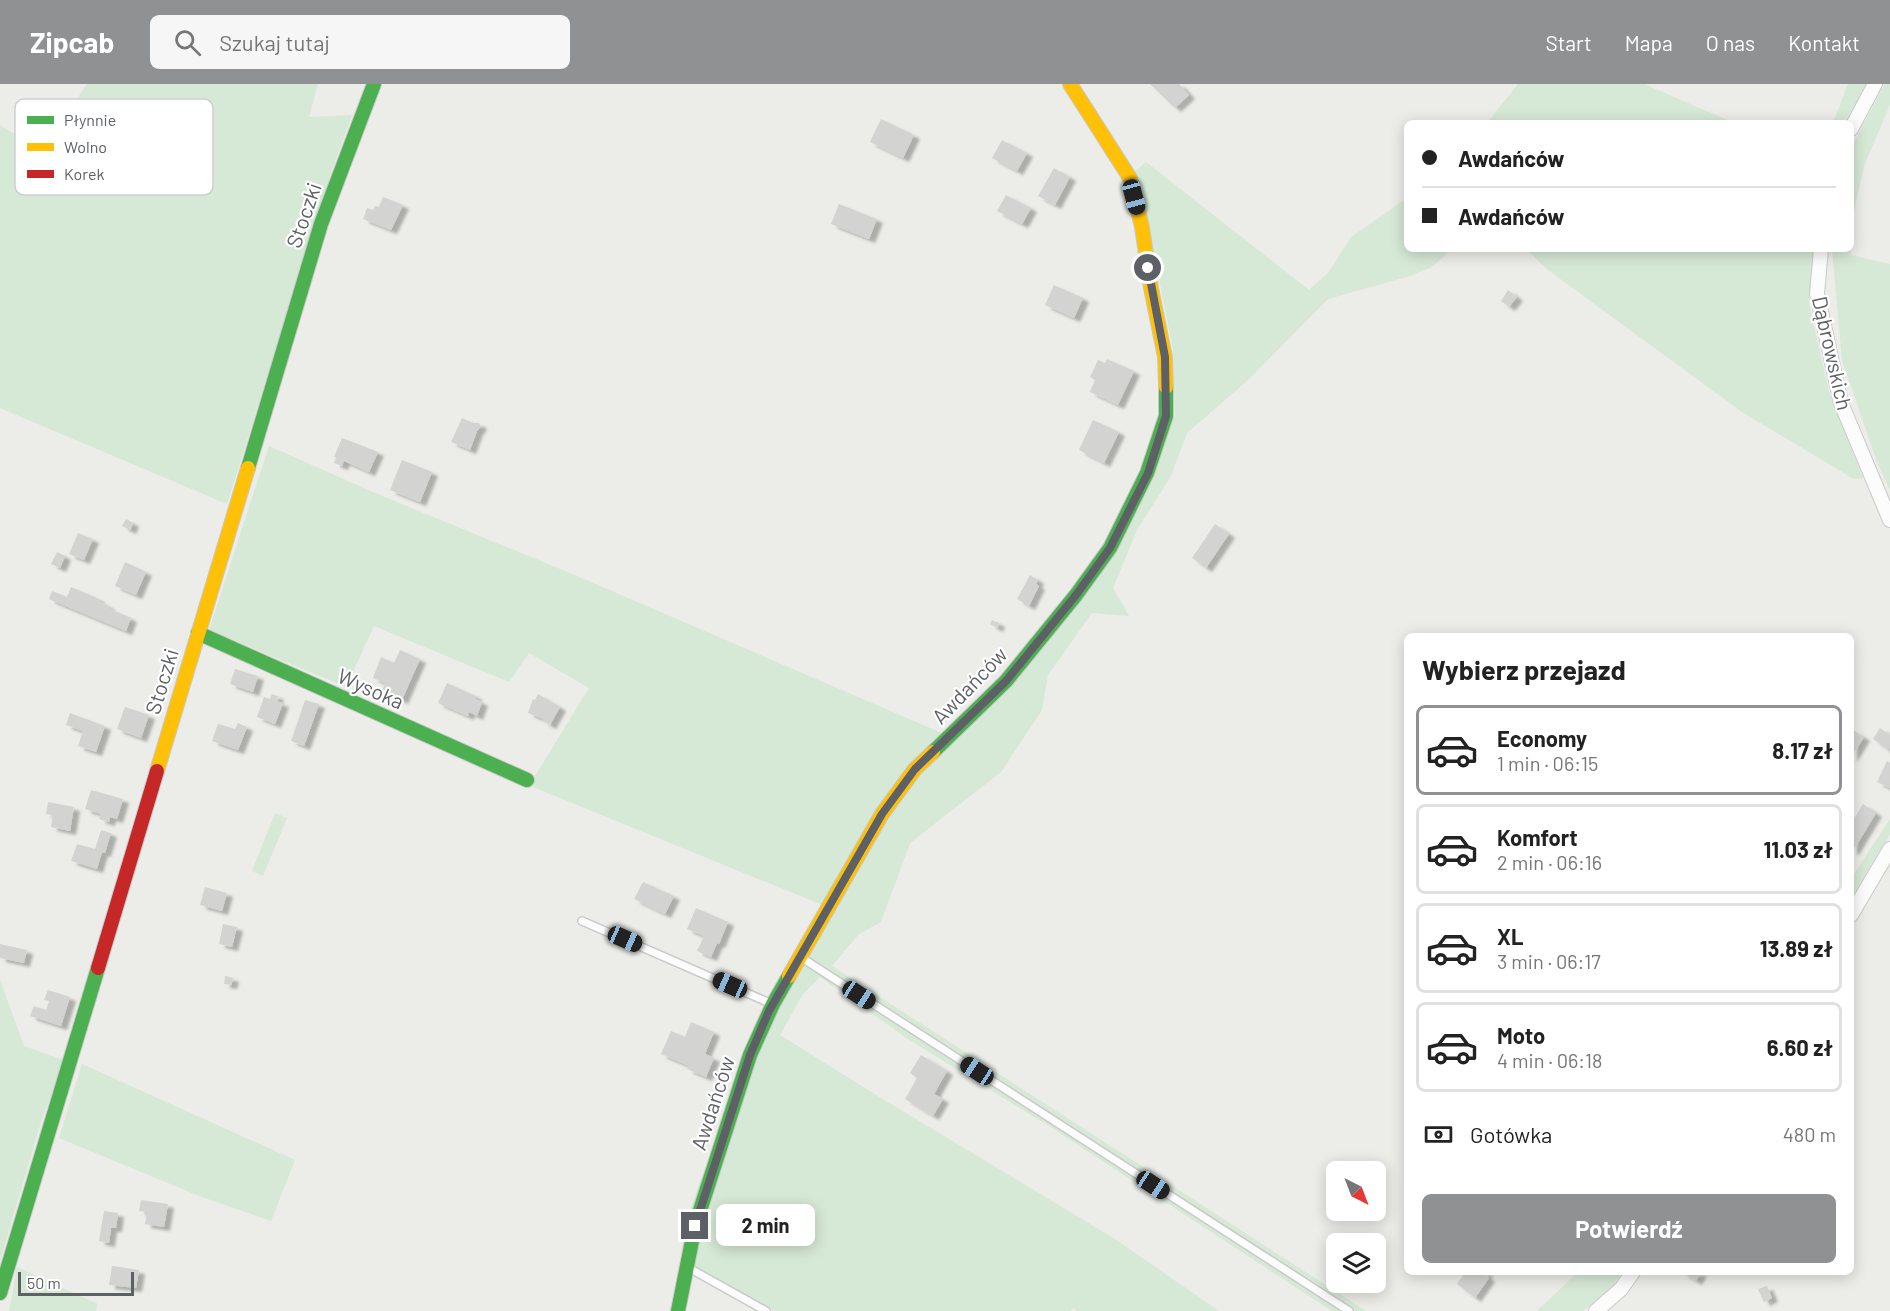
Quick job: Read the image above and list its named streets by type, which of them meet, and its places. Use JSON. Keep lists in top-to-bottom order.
{
  "streets": {
    "street": [
      "Stoczki",
      "Dąbrowskich",
      "Awdańców",
      "Wysoka"
    ]
  },
  "crossings": [
    ["Stoczki", "Wysoka"]
  ],
  "legend": ["Płynnie", "Wolno", "Korek"],
  "scale_bar": "50 m",
  "north": "bottom right",
  "page": {
    "header": "Zipcab",
    "search": "Szukaj tutaj",
    "nav": [
      "Start",
      "Mapa",
      "O nas",
      "Kontakt"
    ],
    "banner": ["Awdańców", "Awdańców"],
    "heading": "Wybierz przejazd",
    "list": [
      {
        "name": "Economy",
        "note": "1 min · 06:15",
        "value": "8.17 zł"
      },
      {
        "name": "Komfort",
        "note": "2 min · 06:16",
        "value": "11.03 zł"
      },
      {
        "name": "XL",
        "note": "3 min · 06:17",
        "value": "13.89 zł"
      },
      {
        "name": "Moto",
        "note": "4 min · 06:18",
        "value": "6.60 zł"
      }
    ],
    "pay": ["Gotówka", "480 m"],
    "buttons": "Potwierdź",
    "bubble": "2 min",
    "scale": "50 m"
  }
}
